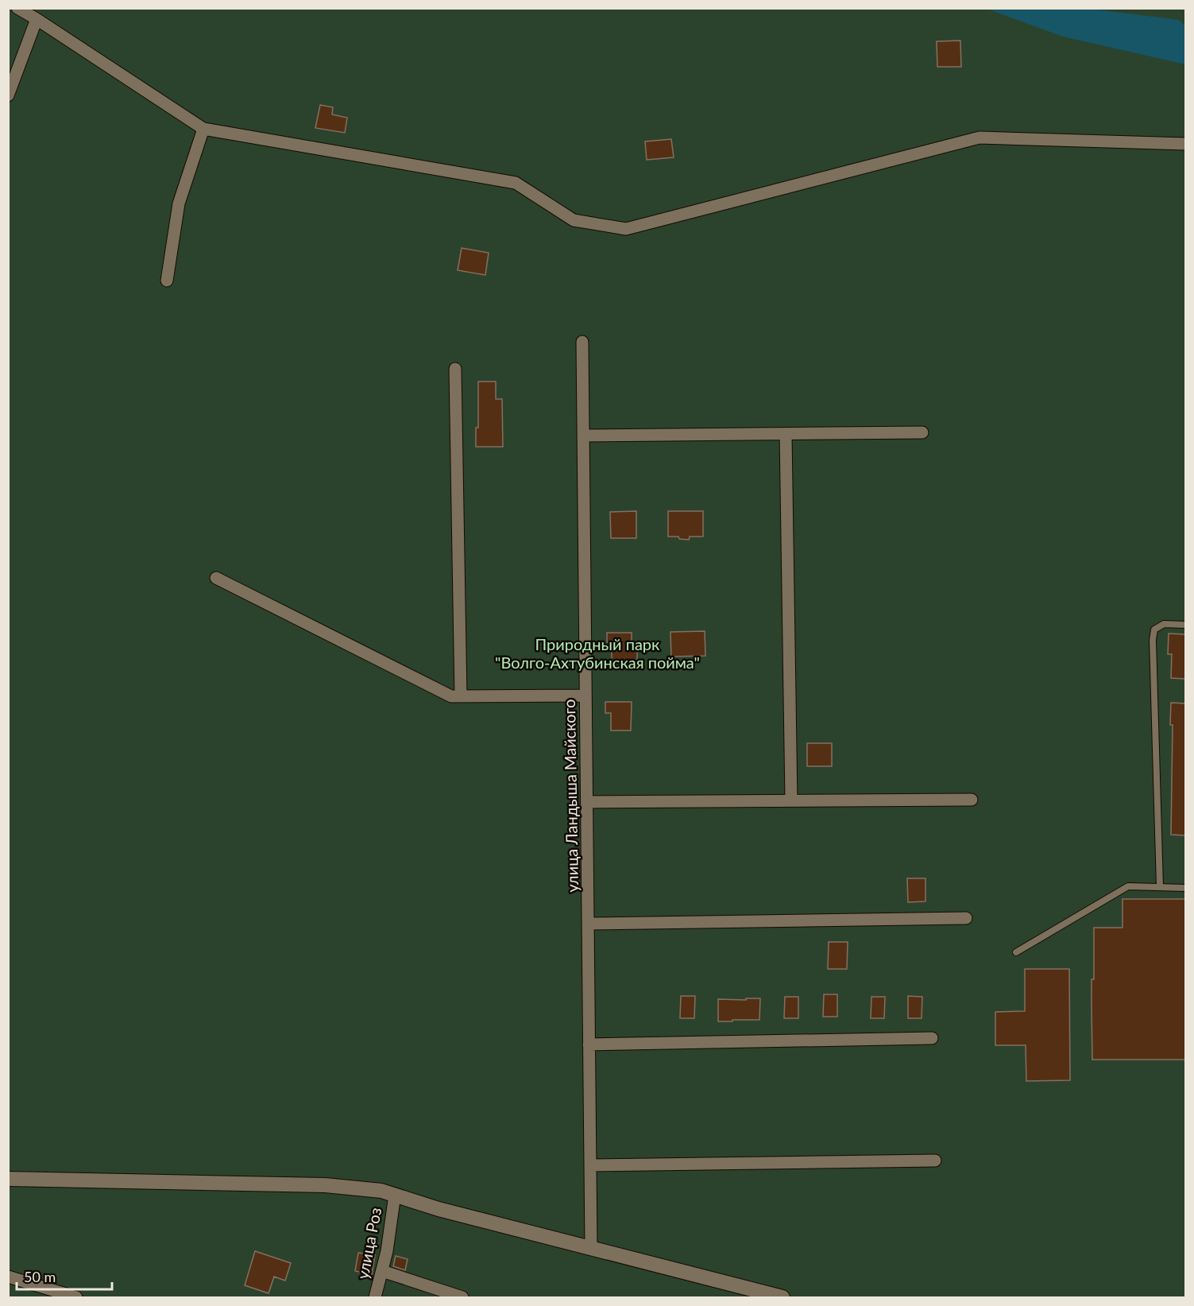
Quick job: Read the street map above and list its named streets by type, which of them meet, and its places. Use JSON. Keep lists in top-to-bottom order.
{
  "streets": {
    "street": ["улица Ландыша Майского", "улица Роз"]
  },
  "parks": ["Природный парк \"Волго-Ахтубинская пойма\""],
  "scale_bar": "50 m"
}
